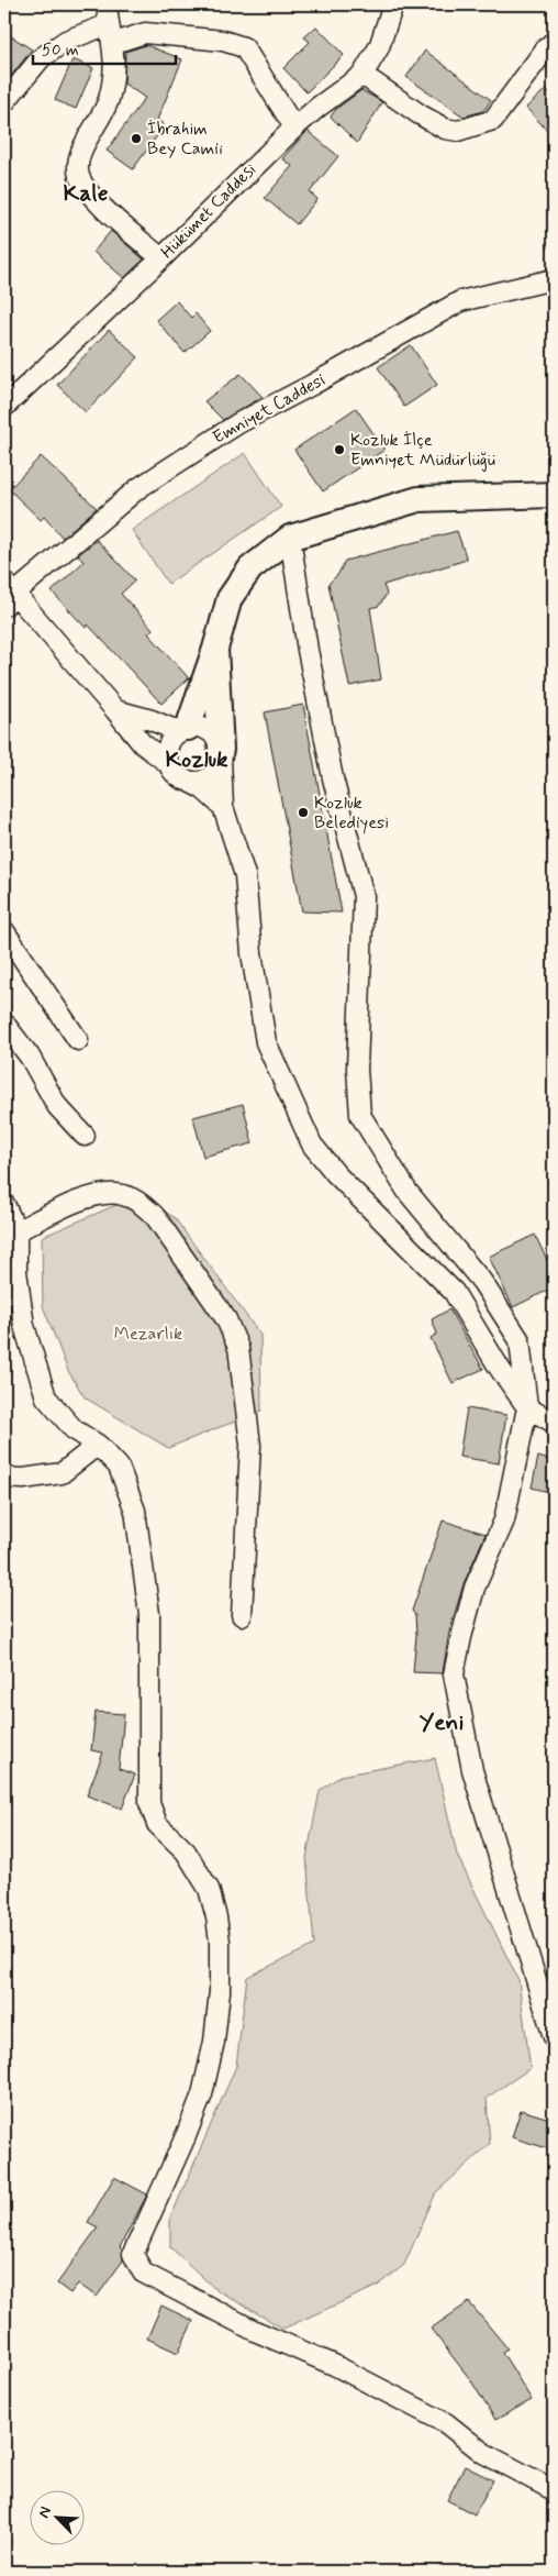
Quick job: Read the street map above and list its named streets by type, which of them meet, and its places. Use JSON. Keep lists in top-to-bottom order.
{
  "streets": {
    "street": ["Hükümet Caddesi", "Emniyet Caddesi"]
  },
  "districts": ["Kale", "Kozluk", "Yeni"],
  "parks": ["Mezarlık"],
  "places": ["İbrahim Bey Camii", "Kozluk İlçe Emniyet Müdürlüğü", "Kozluk Belediyesi"],
  "scale_bar": "50 m",
  "north": "top left"
}
